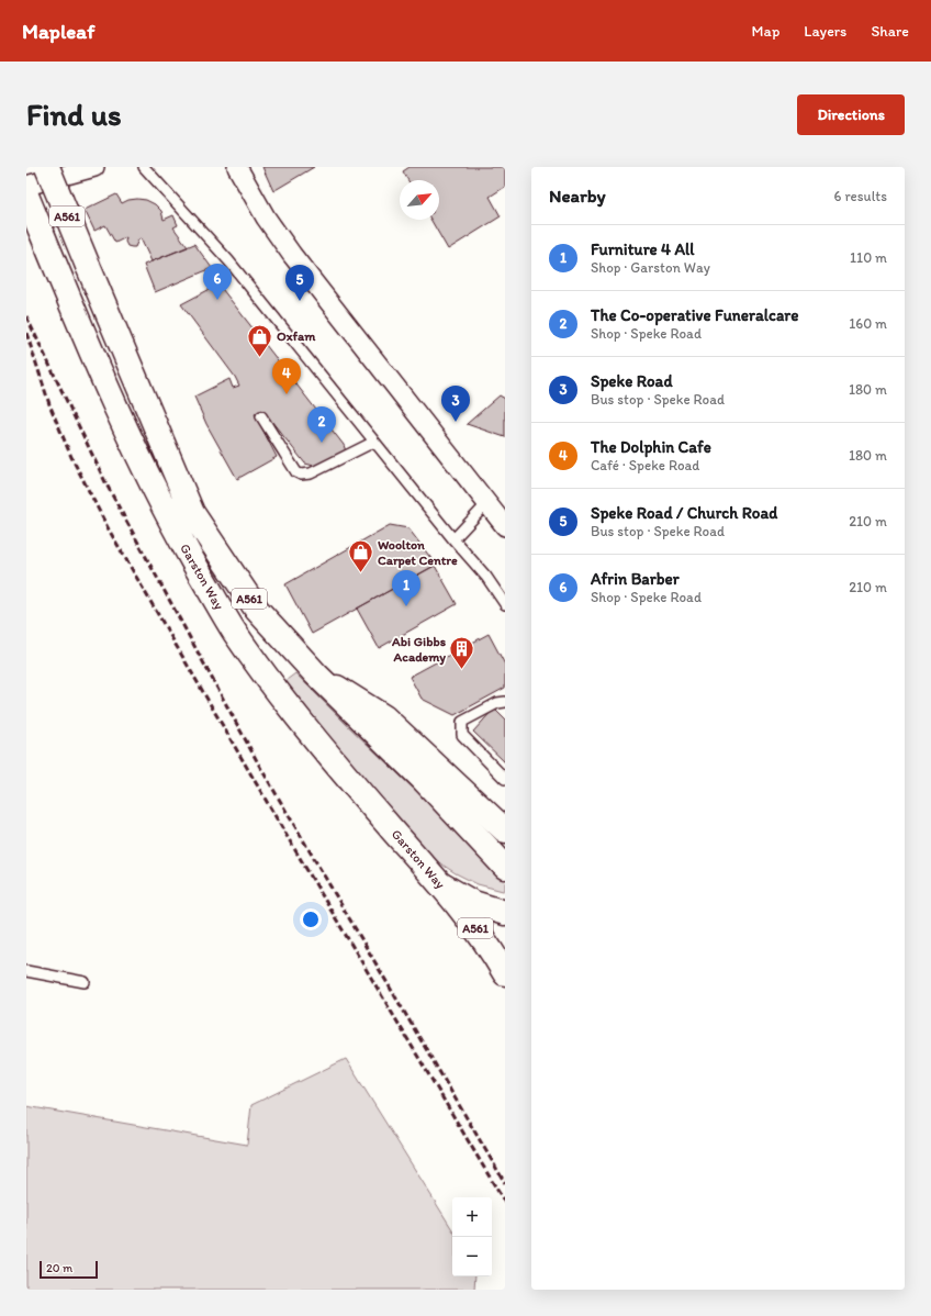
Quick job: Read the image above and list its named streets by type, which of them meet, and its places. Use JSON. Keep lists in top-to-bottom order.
{
  "streets": {
    "main road": ["A561", "Garston Way"]
  },
  "crossings": [
    ["A561", "Garston Way"]
  ],
  "places": {
    "shop": ["Oxfam", "Woolton Carpet Centre"],
    "building": ["Abi Gibbs Academy"]
  },
  "scale_bar": "20 m",
  "north": "top right",
  "page": {
    "header": "Mapleaf",
    "nav": ["Map", "Layers", "Share"],
    "buttons": "Directions",
    "title": "Find us",
    "heading": ["Nearby", "6 results"],
    "list": [
      {
        "mark": "1",
        "name": "Furniture 4 All",
        "note": "Shop · Garston Way",
        "value": "110 m"
      },
      {
        "mark": "2",
        "name": "The Co-operative Funeralcare",
        "note": "Shop · Speke Road",
        "value": "160 m"
      },
      {
        "mark": "3",
        "name": "Speke Road",
        "note": "Bus stop · Speke Road",
        "value": "180 m"
      },
      {
        "mark": "4",
        "name": "The Dolphin Cafe",
        "note": "Café · Speke Road",
        "value": "180 m"
      },
      {
        "mark": "5",
        "name": "Speke Road / Church Road",
        "note": "Bus stop · Speke Road",
        "value": "210 m"
      },
      {
        "mark": "6",
        "name": "Afrin Barber",
        "note": "Shop · Speke Road",
        "value": "210 m"
      }
    ],
    "pins": [
      "6",
      "5",
      "4",
      "3",
      "2",
      "1"
    ],
    "map_buttons": ["+", "−"],
    "scale": "20 m"
  }
}
